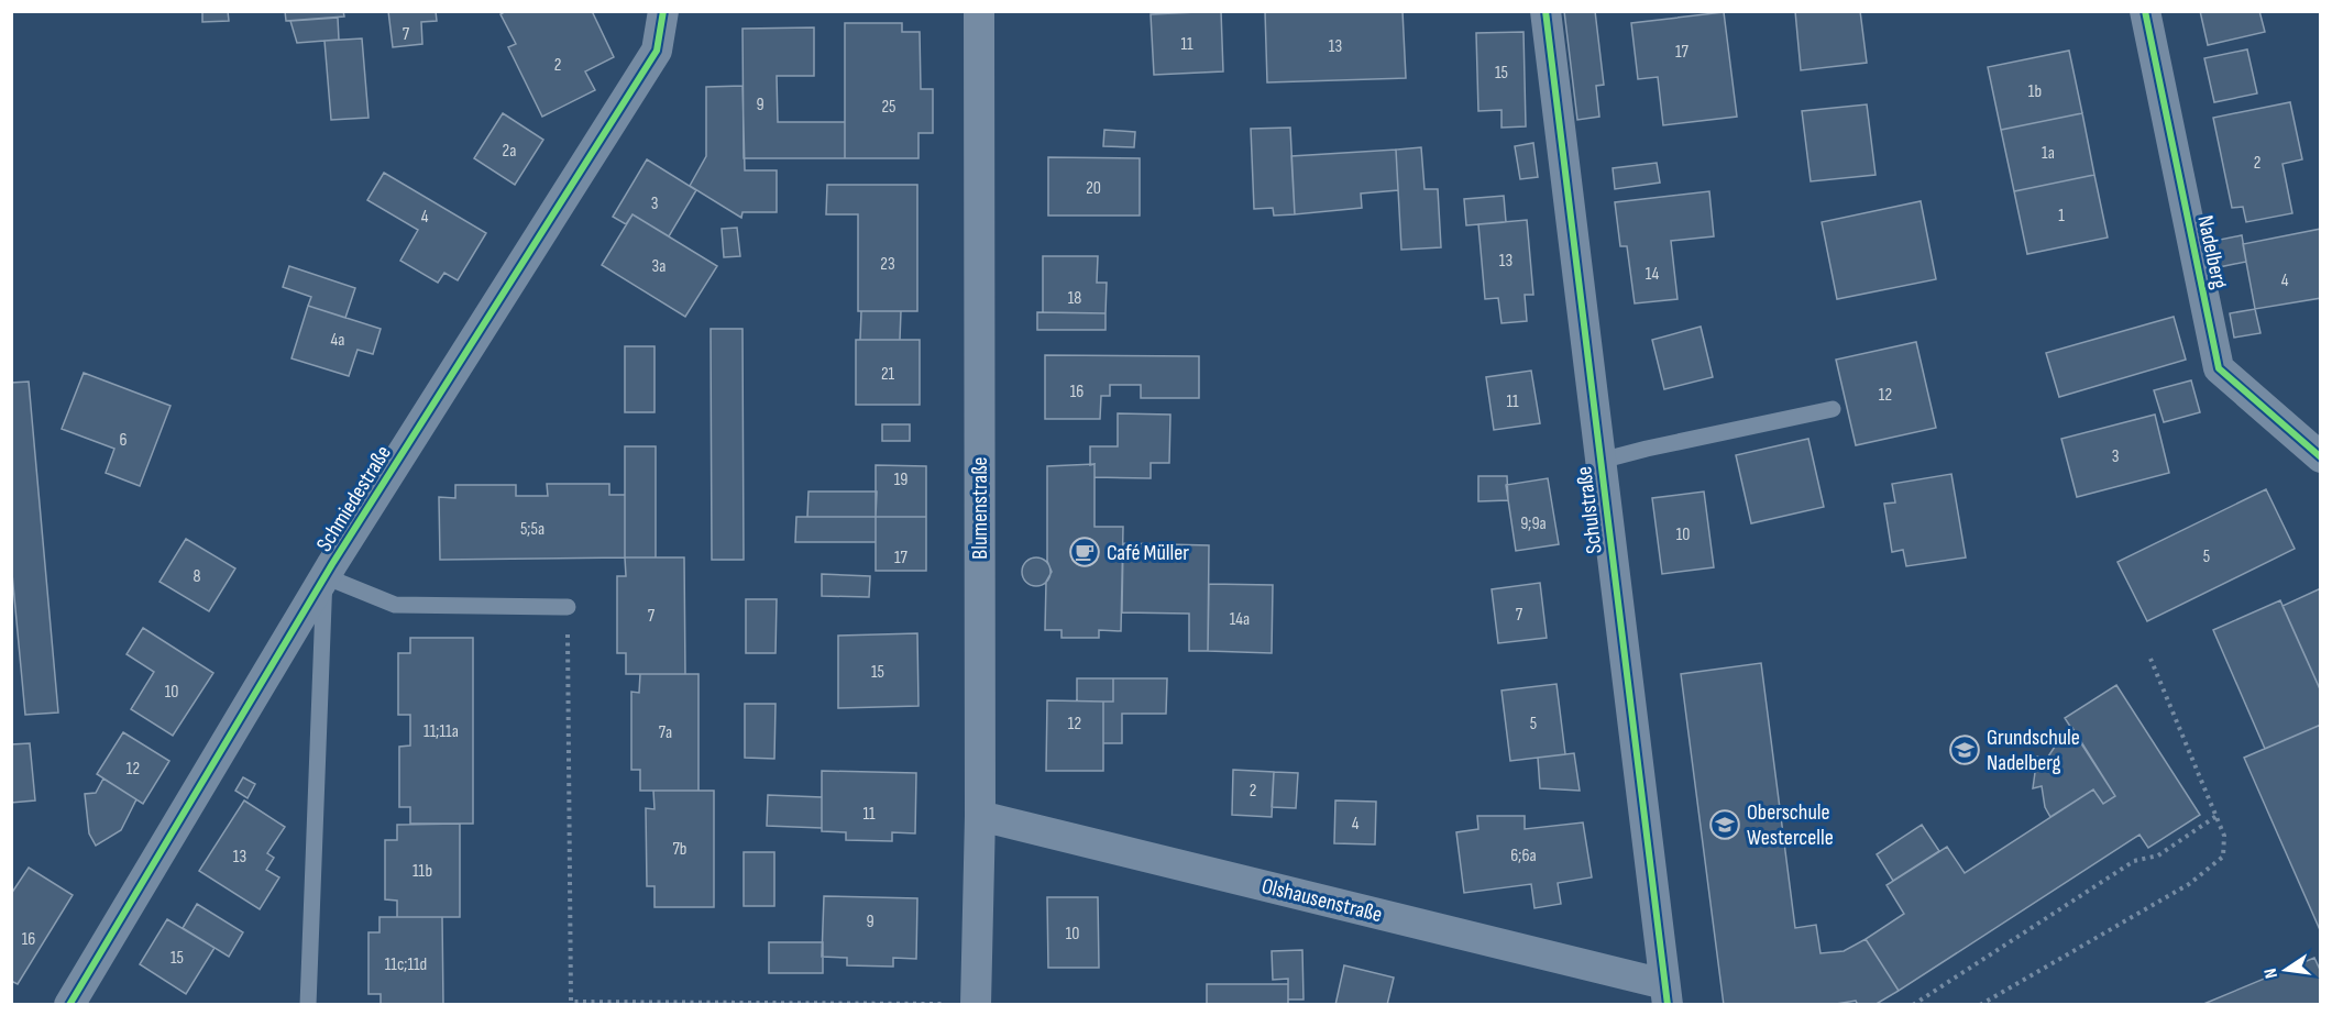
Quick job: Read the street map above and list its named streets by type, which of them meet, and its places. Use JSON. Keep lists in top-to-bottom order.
{
  "streets": {
    "street": [
      "Nadelberg",
      "Schmiedestraße",
      "Blumenstraße",
      "Schulstraße",
      "Olshausenstraße"
    ]
  },
  "crossings": [
    ["Blumenstraße", "Olshausenstraße"],
    ["Schulstraße", "Olshausenstraße"]
  ],
  "places": {
    "cafe": ["Café Müller"],
    "school or university": ["Grundschule Nadelberg", "Oberschule Westercelle"]
  },
  "house_numbers": [
    "7",
    "11",
    "13",
    "17",
    "2",
    "15",
    "1b",
    "9",
    "25",
    "2a",
    "1a",
    "2",
    "20",
    "3",
    "1",
    "4",
    "13",
    "23",
    "3a",
    "14",
    "4",
    "18",
    "4a",
    "21",
    "16",
    "12",
    "11",
    "6",
    "3",
    "19",
    "9;9a",
    "5;5a",
    "10",
    "5",
    "17",
    "8",
    "7",
    "7",
    "14a",
    "15",
    "10",
    "12",
    "5",
    "11;11a",
    "7a",
    "12",
    "2",
    "11",
    "4",
    "7b",
    "6;6a",
    "13",
    "11b",
    "9",
    "10",
    "16",
    "15",
    "11c;11d"
  ],
  "north": "left"
}
